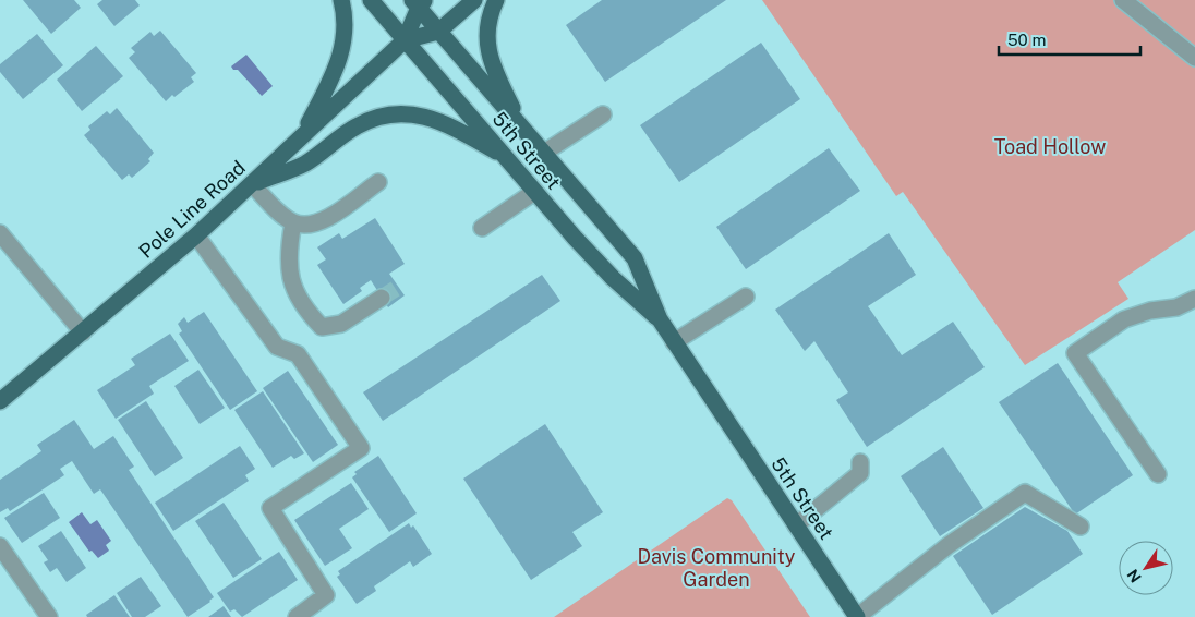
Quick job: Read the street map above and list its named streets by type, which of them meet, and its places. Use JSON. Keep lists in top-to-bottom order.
{
  "streets": {
    "main road": ["5th Street", "Pole Line Road"]
  },
  "crossings": [
    ["5th Street", "Pole Line Road"]
  ],
  "parks": ["Toad Hollow", "Davis Community Garden"],
  "scale_bar": "50 m",
  "north": "bottom left"
}
